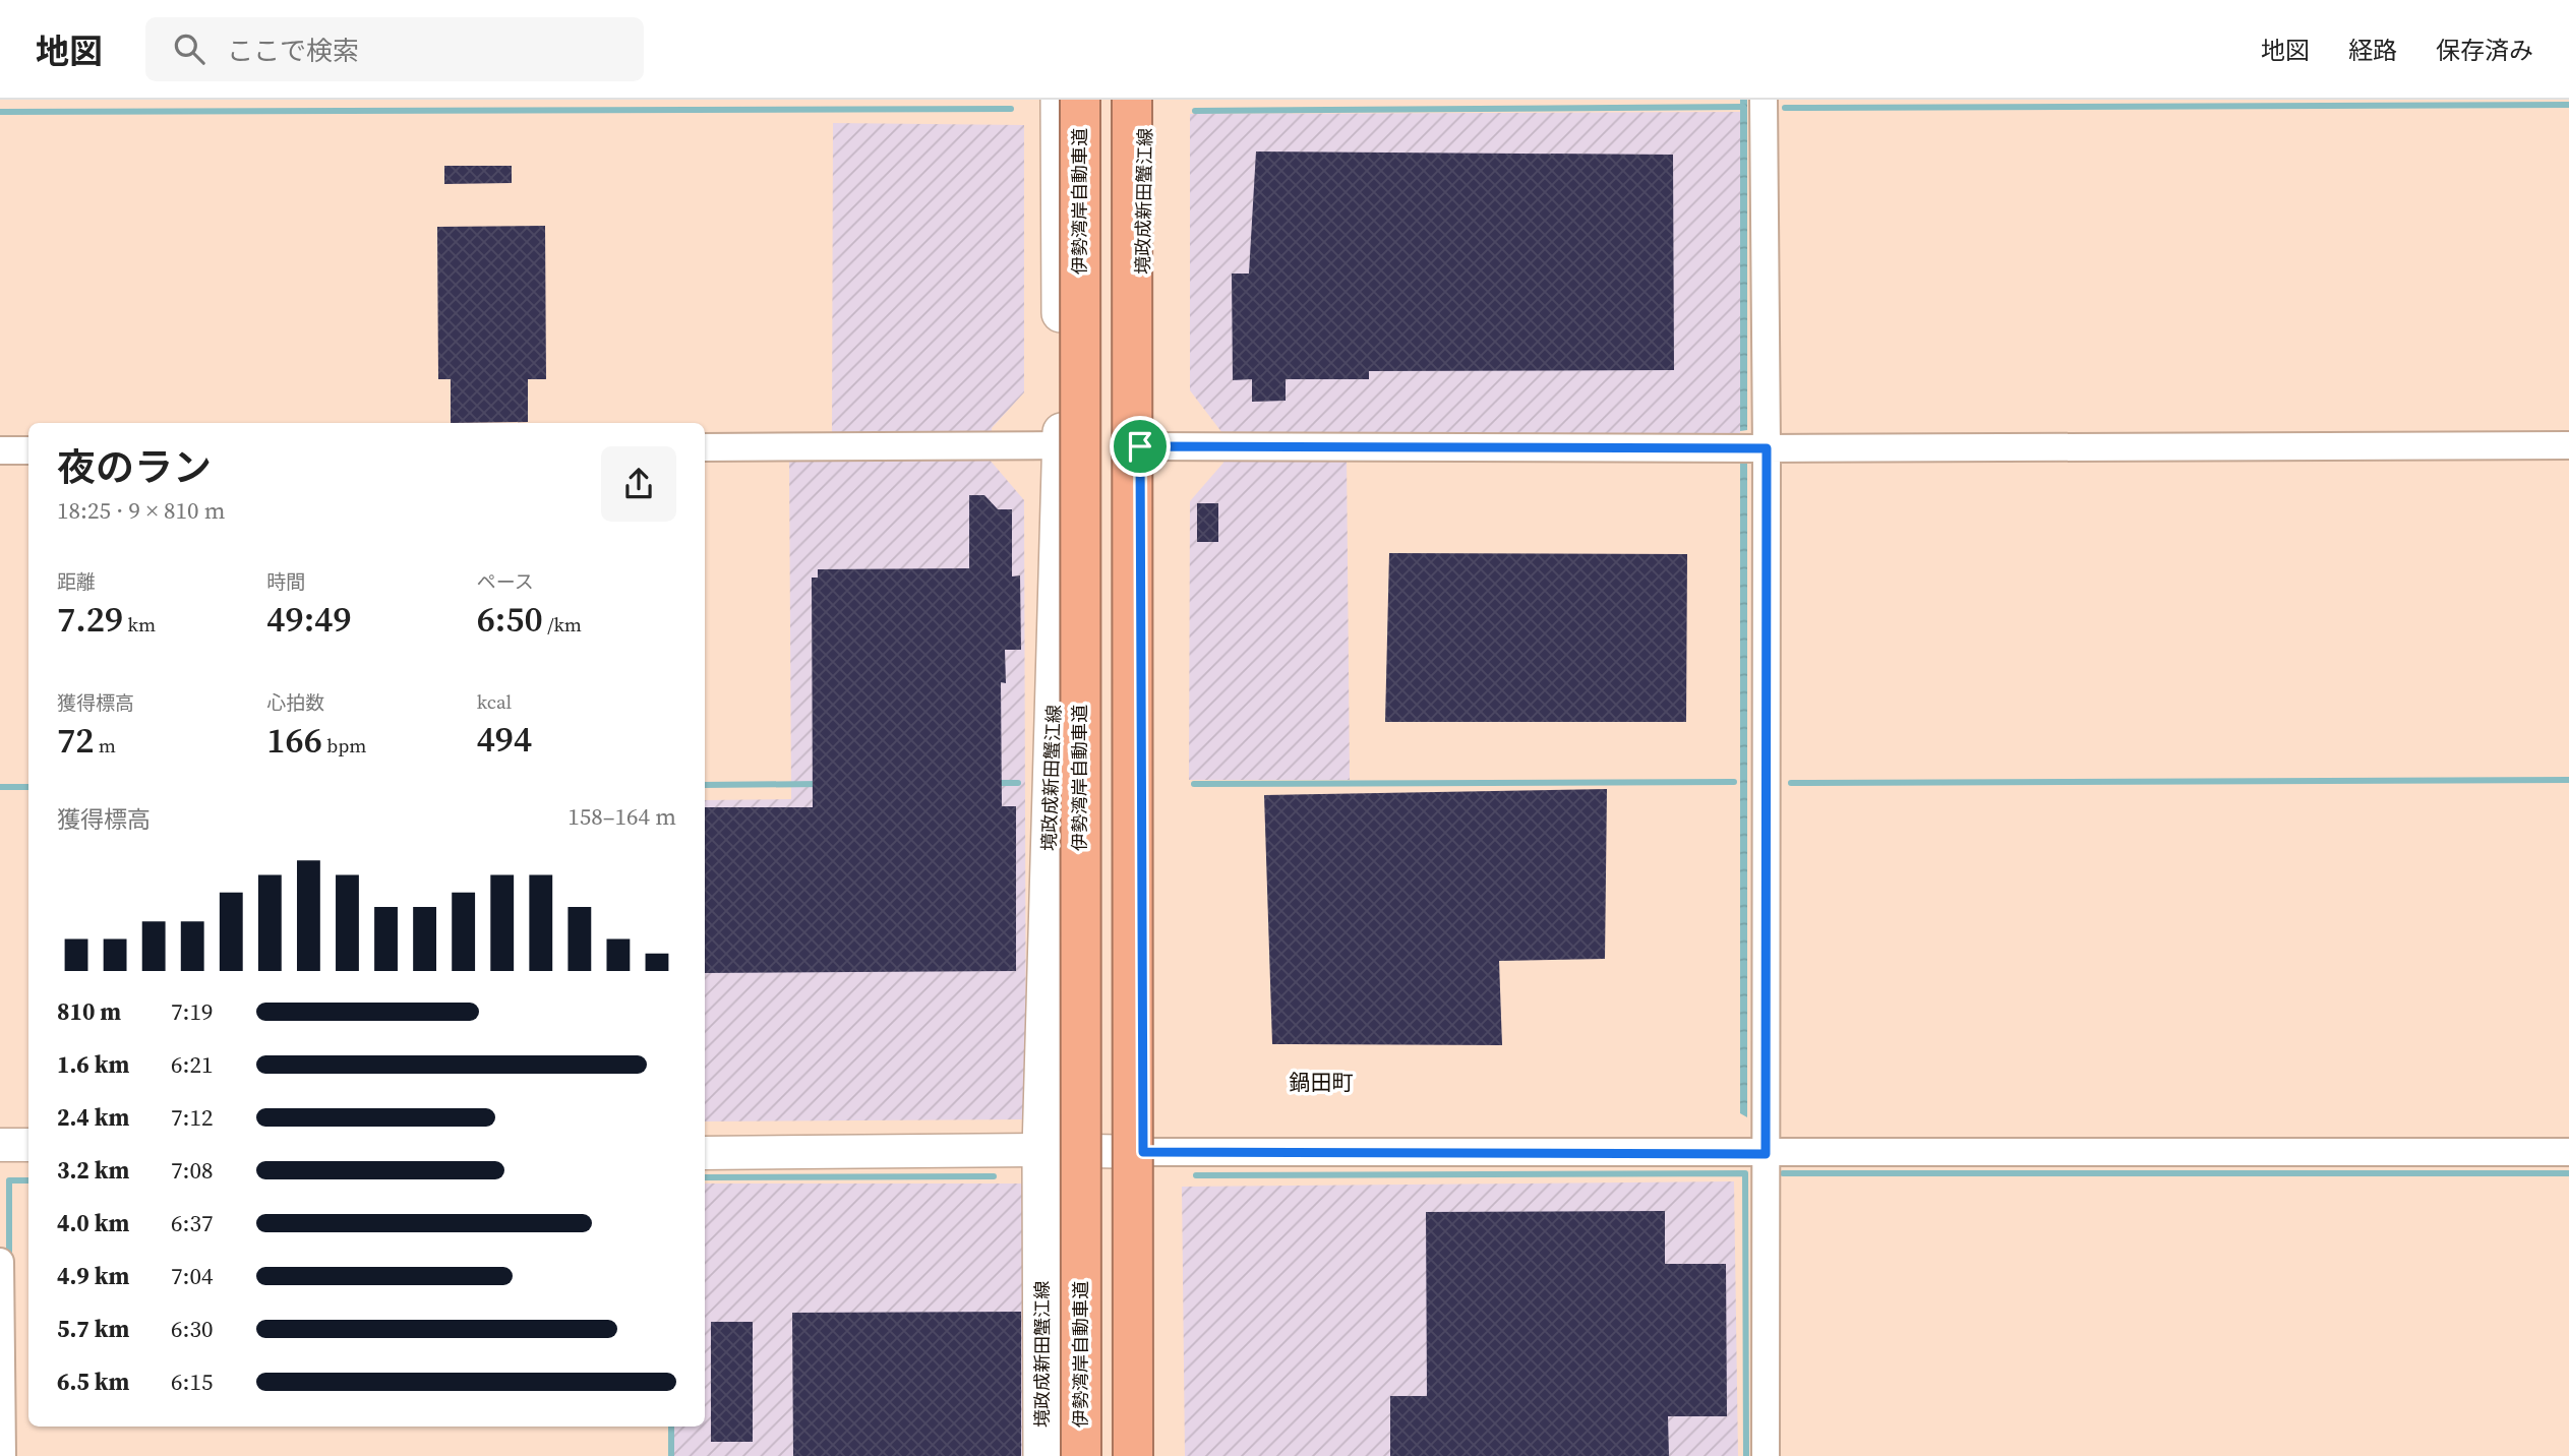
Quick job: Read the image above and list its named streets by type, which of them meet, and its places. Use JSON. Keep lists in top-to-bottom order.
{
  "streets": {
    "highway": ["伊勢湾岸自動車道"],
    "main road": ["境政成新田蟹江線"]
  },
  "districts": ["鍋田町"],
  "page": {
    "header": "地図",
    "search": "ここで検索",
    "nav": ["地図", "経路", "保存済み"],
    "heading": ["夜のラン", "18:25 · 9 × 810 m"],
    "stats": [
      ["距離", "7.29 km"],
      ["時間", "49:49"],
      ["ペース", "6:50 /km"],
      ["獲得標高", "72 m"],
      ["心拍数", "166 bpm"],
      ["kcal", "494"]
    ],
    "chart": ["獲得標高", "158–164 m"],
    "list": [
      {
        "name": "810 m",
        "note": "7:19"
      },
      {
        "name": "1.6 km",
        "note": "6:21"
      },
      {
        "name": "2.4 km",
        "note": "7:12"
      },
      {
        "name": "3.2 km",
        "note": "7:08"
      },
      {
        "name": "4.0 km",
        "note": "6:37"
      },
      {
        "name": "4.9 km",
        "note": "7:04"
      },
      {
        "name": "5.7 km",
        "note": "6:30"
      },
      {
        "name": "6.5 km",
        "note": "6:15"
      }
    ]
  }
}
